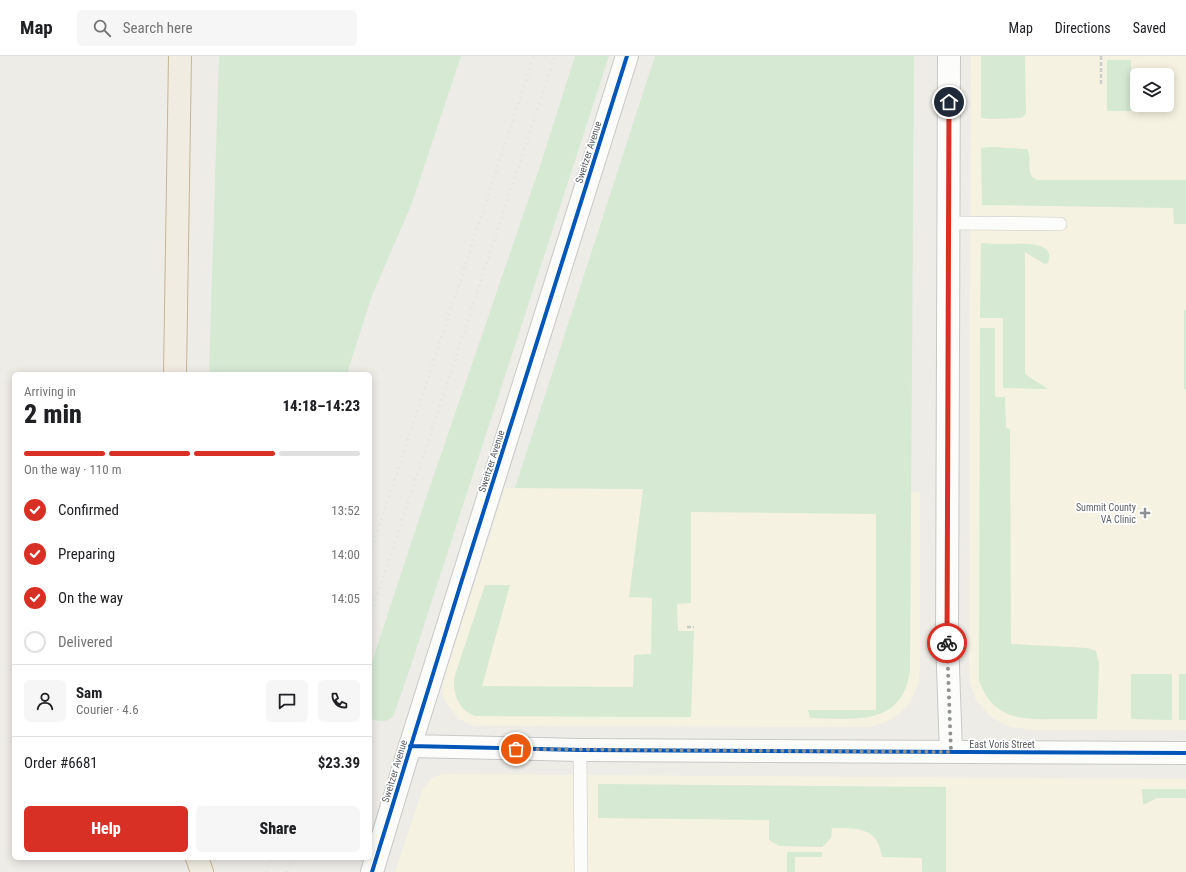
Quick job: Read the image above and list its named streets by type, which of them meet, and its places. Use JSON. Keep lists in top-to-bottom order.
{
  "streets": {
    "street": ["Sweitzer Avenue", "East Voris Street"]
  },
  "crossings": [
    ["Sweitzer Avenue", "East Voris Street"]
  ],
  "places": {
    "health": ["Summit County VA Clinic"]
  },
  "page": {
    "header": "Map",
    "search": "Search here",
    "nav": ["Map", "Directions", "Saved"],
    "heading": ["2 min", "Arriving in", "14:18–14:23"],
    "panel": [
      "Sam",
      "Courier · 4.6",
      "Order #6681",
      "$23.39"
    ],
    "bar": "On the way · 110 m",
    "list": [
      ["Confirmed", "13:52"],
      ["Preparing", "14:00"],
      ["On the way", "14:05"],
      "Delivered"
    ],
    "buttons": ["Help", "Share"]
  }
}
